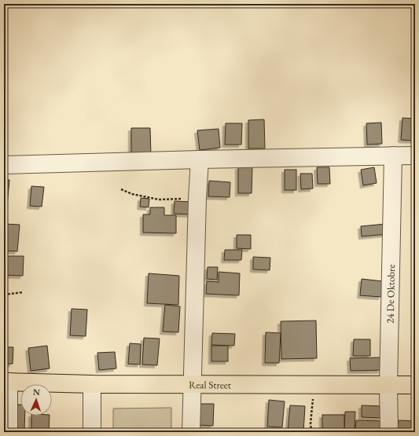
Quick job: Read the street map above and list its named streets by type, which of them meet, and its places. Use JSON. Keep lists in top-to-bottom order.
{
  "streets": {
    "highway": ["Real Street"],
    "street": ["24 De Oktobre"]
  },
  "crossings": [
    ["24 De Oktobre", "Real Street"]
  ],
  "north": "top"
}
